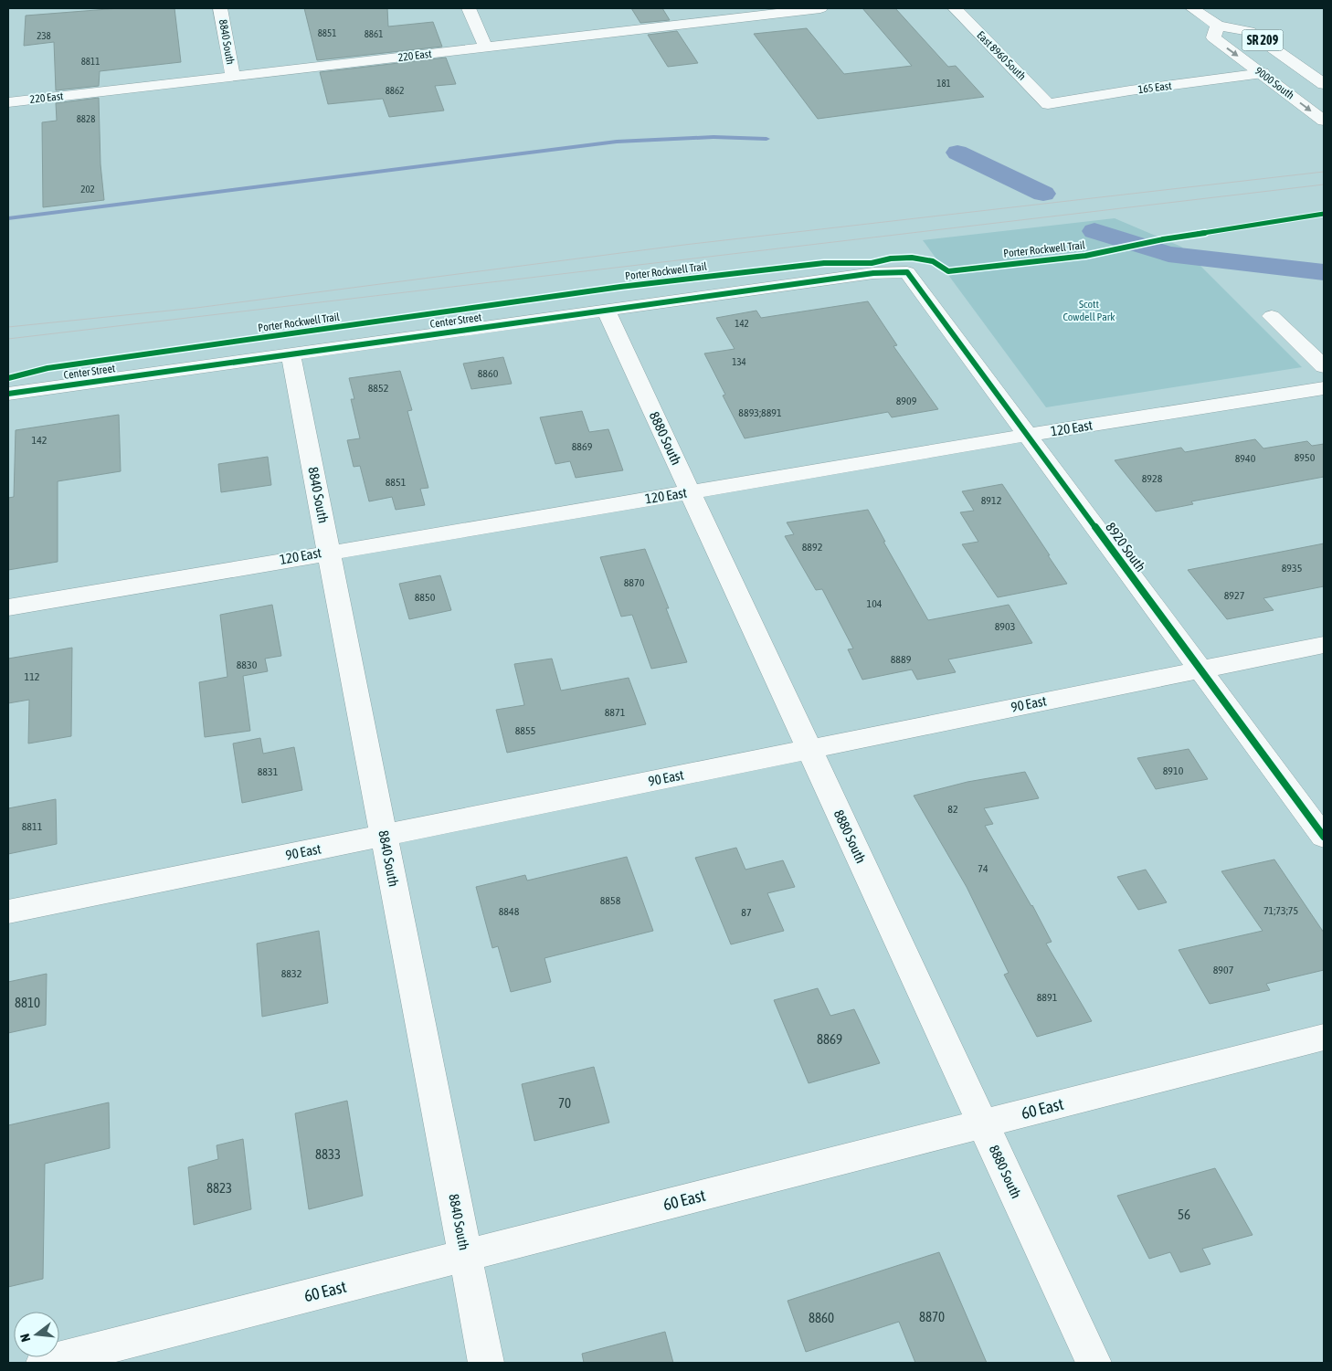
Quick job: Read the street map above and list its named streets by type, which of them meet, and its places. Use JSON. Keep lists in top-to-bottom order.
{
  "streets": {
    "street": [
      "SR 209",
      "8840 South",
      "220 East",
      "East 8960 South",
      "9000 South",
      "165 East",
      "Center Street",
      "120 East",
      "8880 South",
      "8920 South",
      "90 East",
      "60 East"
    ],
    "cycle path": ["Porter Rockwell Trail"]
  },
  "crossings": [
    ["SR 209", "9000 South"],
    ["8840 South", "220 East"],
    ["8840 South", "Center Street"],
    ["8840 South", "120 East"],
    ["8840 South", "90 East"],
    ["8840 South", "60 East"],
    ["East 8960 South", "165 East"],
    ["9000 South", "165 East"],
    ["Center Street", "8880 South"],
    ["Center Street", "8920 South"],
    ["120 East", "8880 South"],
    ["120 East", "8920 South"],
    ["8880 South", "90 East"],
    ["8880 South", "60 East"],
    ["8920 South", "90 East"]
  ],
  "parks": ["Scott Cowdell Park"],
  "house_numbers": [
    "8851",
    "8861",
    "238",
    "8811",
    "181",
    "8862",
    "8828",
    "202",
    "142",
    "134",
    "8860",
    "8852",
    "8909",
    "8893;8891",
    "142",
    "8869",
    "8950",
    "8940",
    "8928",
    "8851",
    "8912",
    "8892",
    "8935",
    "8870",
    "8927",
    "8850",
    "104",
    "8903",
    "8889",
    "8830",
    "112",
    "8871",
    "8855",
    "8910",
    "8831",
    "82",
    "8811",
    "74",
    "8858",
    "71;73;75",
    "8848",
    "87",
    "8907",
    "8832",
    "8891",
    "8810",
    "8869",
    "70",
    "8833",
    "8823",
    "56",
    "8870",
    "8860"
  ],
  "north": "left"
}
